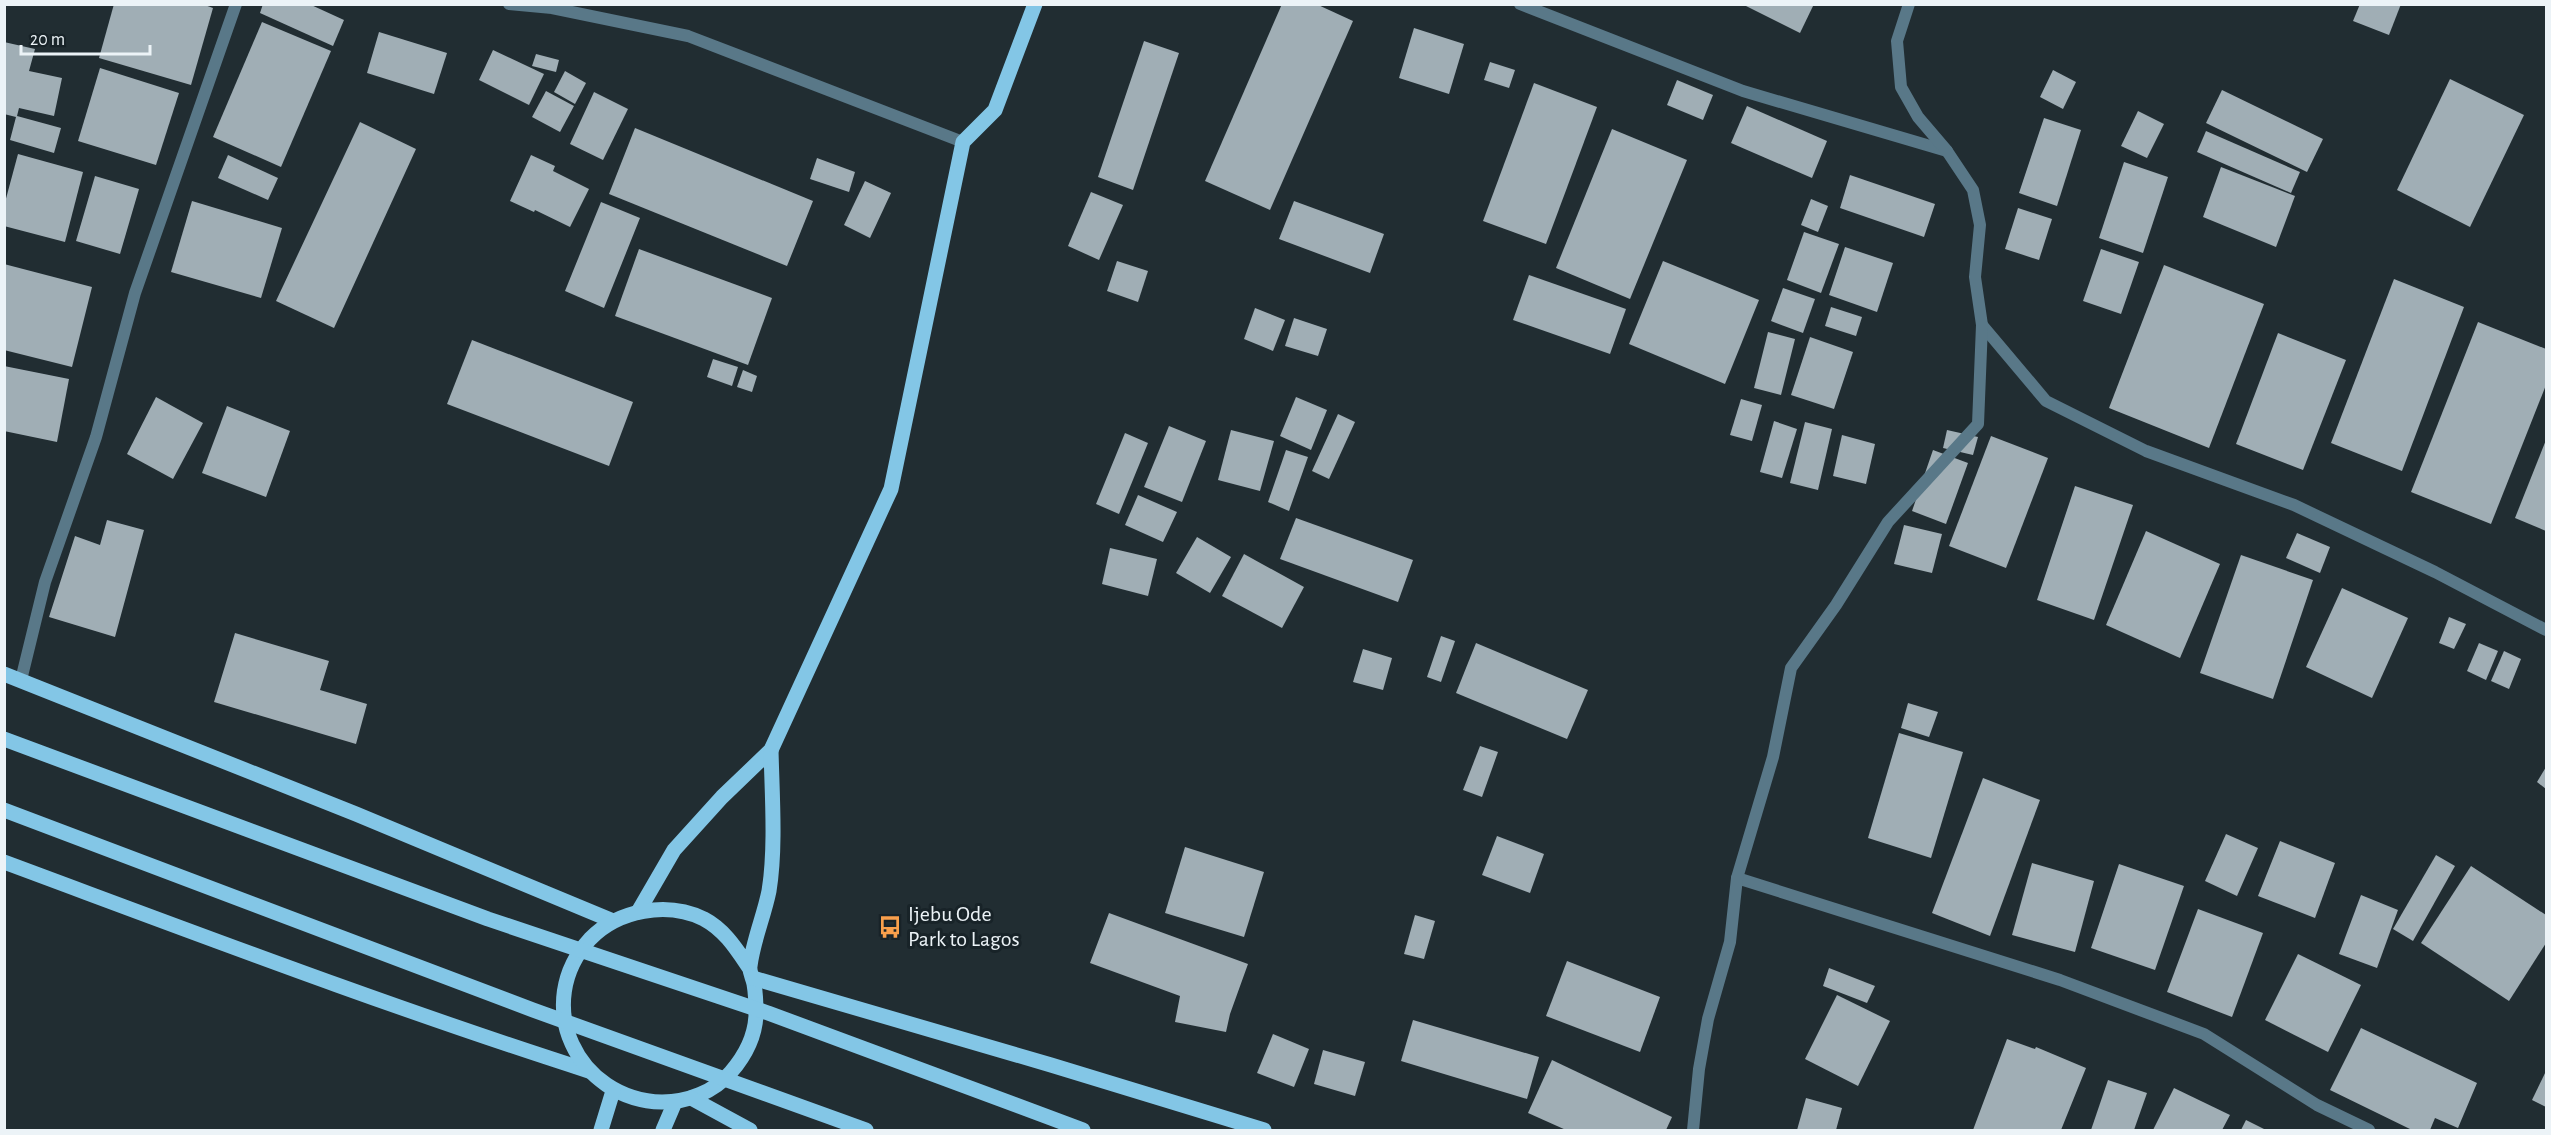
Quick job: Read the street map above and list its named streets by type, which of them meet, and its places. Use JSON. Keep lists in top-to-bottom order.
{
  "places": {
    "bus stop": ["Ijebu Ode Park to Lagos"]
  },
  "scale_bar": "20 m"
}
